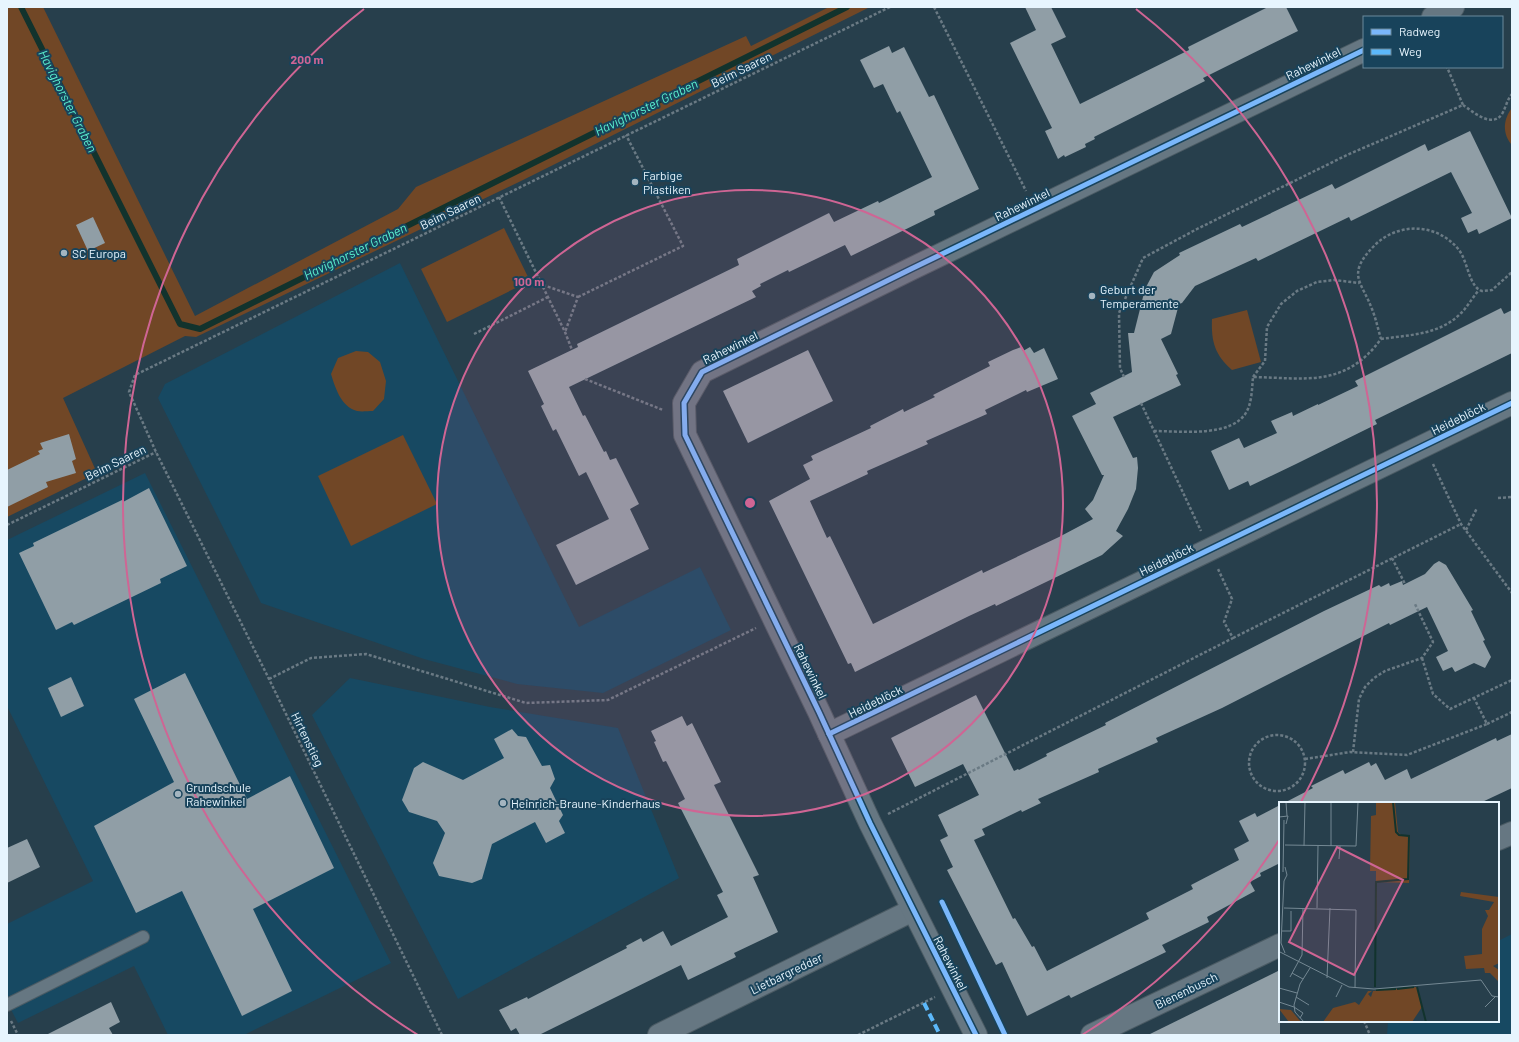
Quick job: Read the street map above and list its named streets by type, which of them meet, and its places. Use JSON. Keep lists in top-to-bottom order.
{
  "streets": {
    "street": [
      "Rahewinkel",
      "Heideblöck",
      "Lietbargredder",
      "Bienenbusch"
    ],
    "path": ["Beim Saaren", "Hirtenstieg"]
  },
  "crossings": [
    ["Rahewinkel", "Heideblöck"],
    ["Rahewinkel", "Lietbargredder"],
    ["Beim Saaren", "Hirtenstieg"]
  ],
  "water": ["Havighorster Graben"],
  "places": [
    "Farbige Plastiken",
    "SC Europa",
    "Geburt der Temperamente",
    "Grundschule Rahewinkel",
    "Heinrich-Braune-Kinderhaus"
  ],
  "legend": ["Radweg", "Weg"],
  "rings": ["200 m", "100 m"]
}
